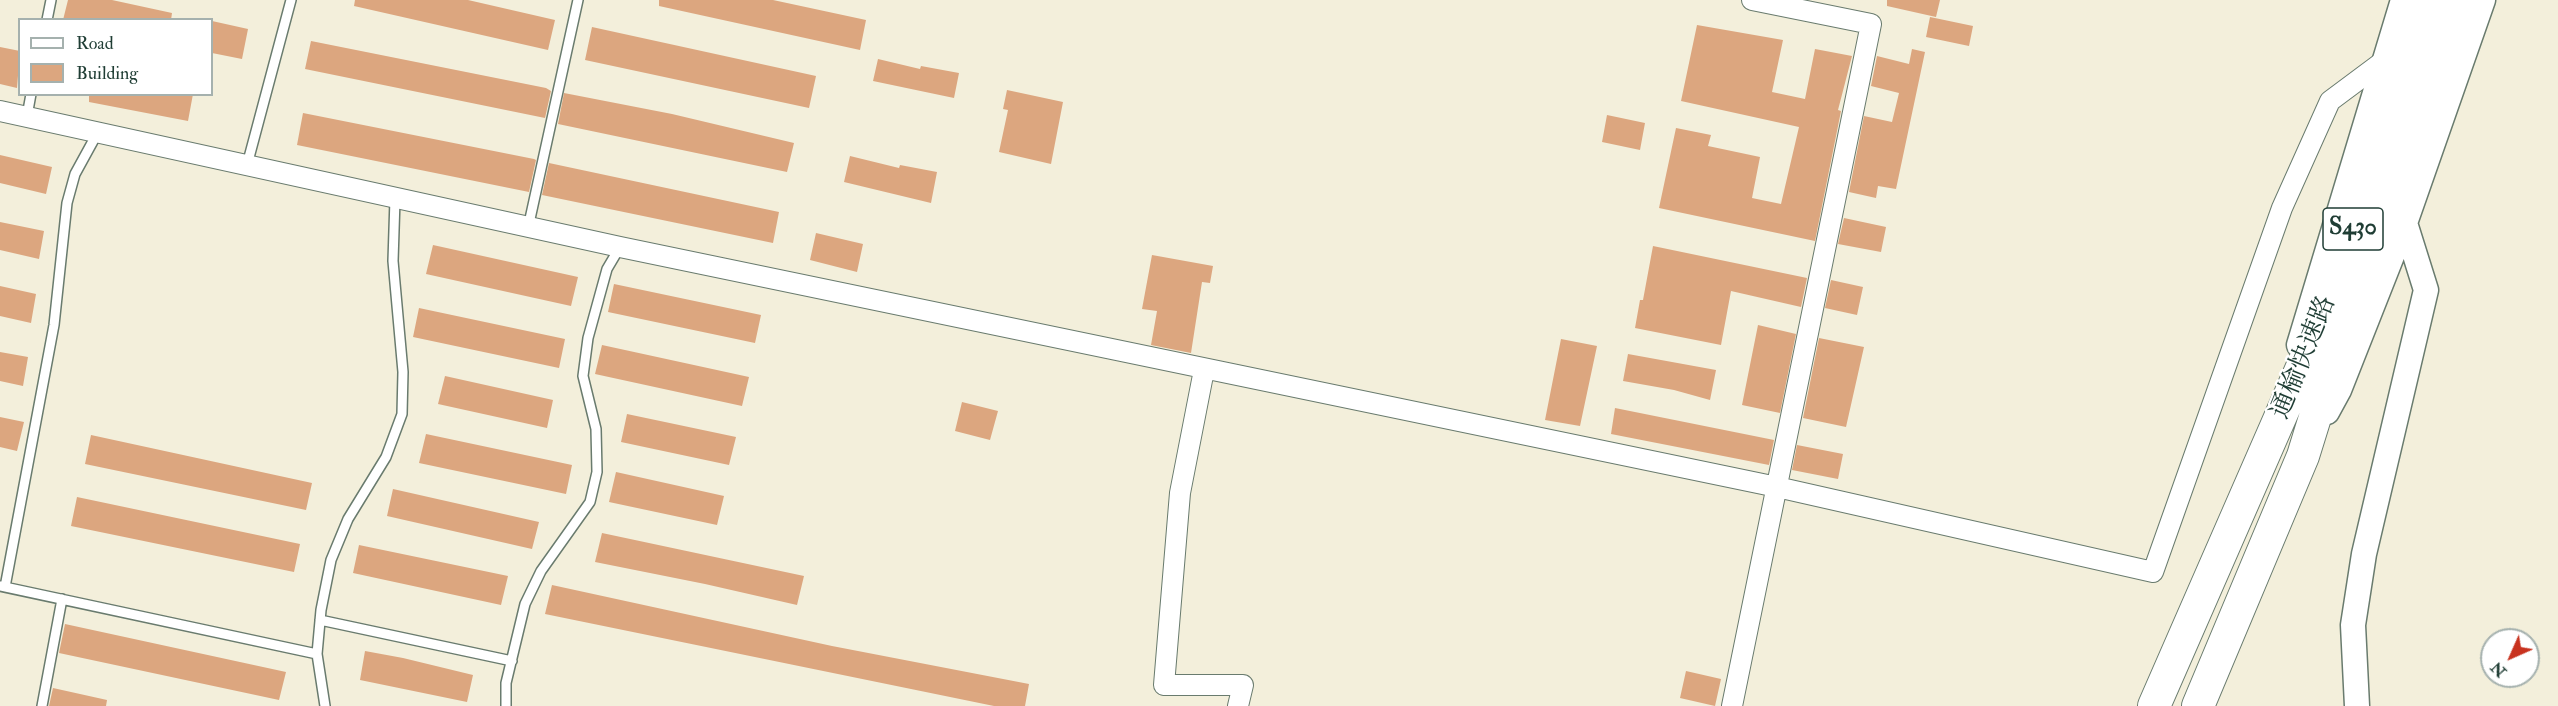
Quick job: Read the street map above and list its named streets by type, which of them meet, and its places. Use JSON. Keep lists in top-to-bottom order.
{
  "streets": {
    "highway": ["S430", "通榆快速路"]
  },
  "legend": ["Road", "Building"],
  "north": "bottom left"
}
